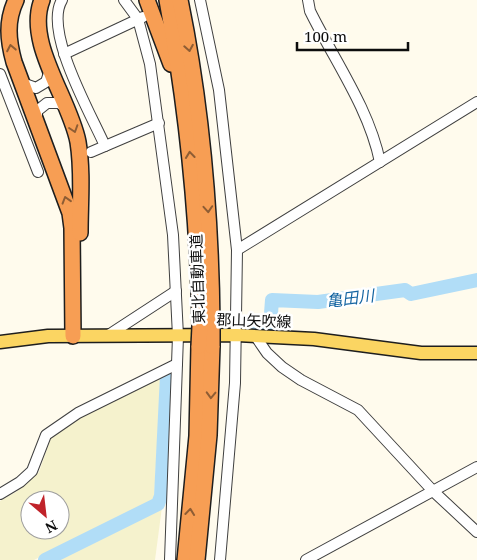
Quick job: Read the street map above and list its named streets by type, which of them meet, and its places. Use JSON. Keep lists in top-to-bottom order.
{
  "streets": {
    "highway": ["東北自動車道"],
    "main road": ["郡山矢吹線"]
  },
  "water": ["亀田川"],
  "scale_bar": "100 m",
  "north": "bottom right"
}
